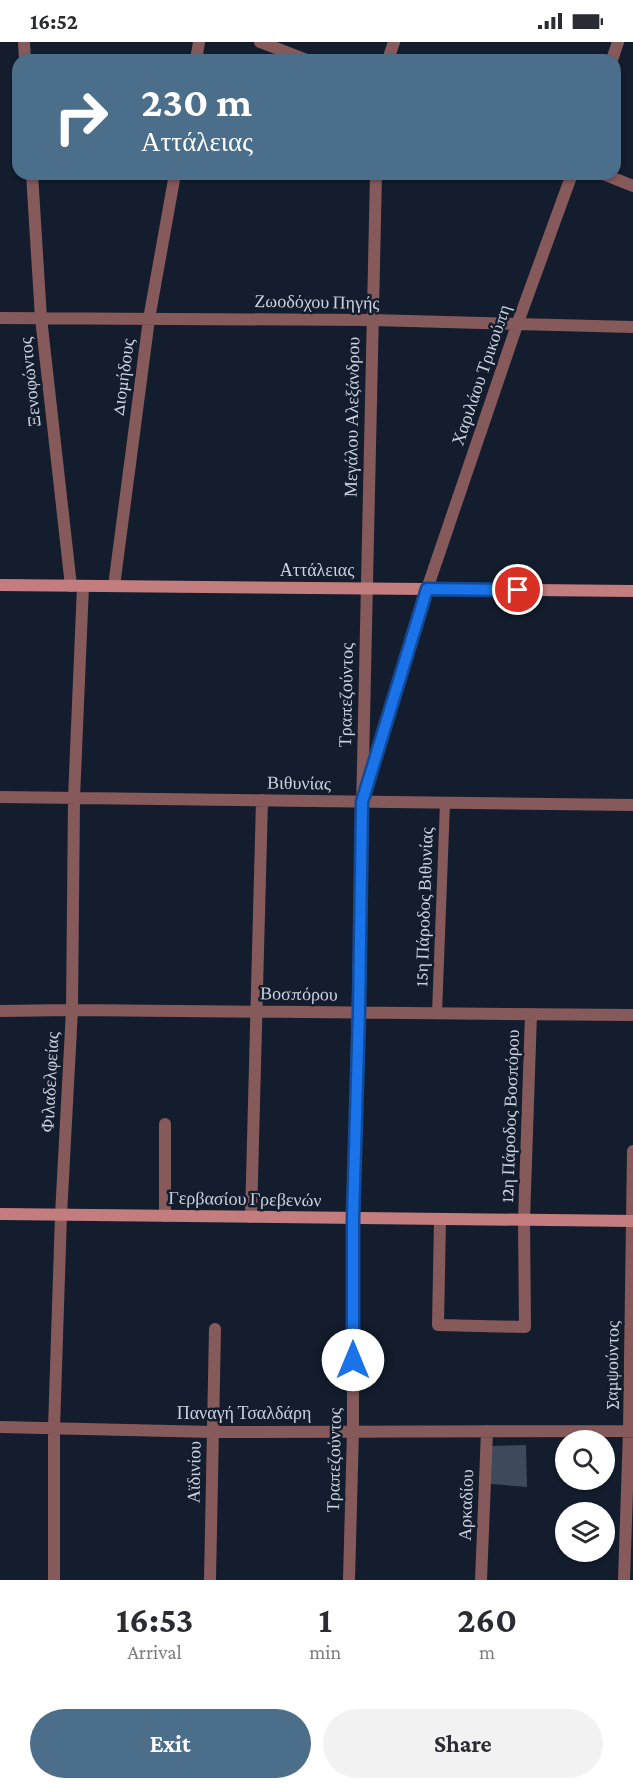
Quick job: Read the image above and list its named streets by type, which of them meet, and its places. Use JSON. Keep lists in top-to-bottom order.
{
  "streets": {
    "main road": ["Αττάλειας", "Γερβασίου Γρεβενών"],
    "street": [
      "Ζωοδόχου Πηγής",
      "Χαριλάου Τρικούπη",
      "Διομήδους",
      "Ξενοφώντος",
      "Μεγάλου Αλεξάνδρου",
      "Τραπεζούντος",
      "Βιθυνίας",
      "Βοσπόρου",
      "Φιλαδελφείας",
      "12η Πάροδος Βοσπόρου",
      "Σαμψούντος",
      "Παναγή Τσαλδάρη",
      "Αϊδινίου",
      "Αρκαδίου"
    ],
    "lane": ["15η Πάροδος Βιθυνίας"]
  },
  "crossings": [
    ["Ζωοδόχου Πηγής", "Χαριλάου Τρικούπη"],
    ["Ζωοδόχου Πηγής", "Διομήδους"],
    ["Ζωοδόχου Πηγής", "Ξενοφώντος"],
    ["Ζωοδόχου Πηγής", "Μεγάλου Αλεξάνδρου"],
    ["Χαριλάου Τρικούπη", "Αττάλειας"],
    ["Χαριλάου Τρικούπη", "Τραπεζούντος"],
    ["Διομήδους", "Αττάλειας"],
    ["Ξενοφώντος", "Αττάλειας"],
    ["Ξενοφώντος", "Φιλαδελφείας"],
    ["Μεγάλου Αλεξάνδρου", "Αττάλειας"],
    ["Μεγάλου Αλεξάνδρου", "Τραπεζούντος"],
    ["Αττάλειας", "Τραπεζούντος"],
    ["Αττάλειας", "Φιλαδελφείας"],
    ["Τραπεζούντος", "Βιθυνίας"],
    ["Τραπεζούντος", "Βοσπόρου"],
    ["Τραπεζούντος", "Γερβασίου Γρεβενών"],
    ["Τραπεζούντος", "Παναγή Τσαλδάρη"],
    ["Βιθυνίας", "15η Πάροδος Βιθυνίας"],
    ["Βιθυνίας", "Φιλαδελφείας"],
    ["15η Πάροδος Βιθυνίας", "Βοσπόρου"],
    ["Βοσπόρου", "Φιλαδελφείας"],
    ["Βοσπόρου", "12η Πάροδος Βοσπόρου"],
    ["Φιλαδελφείας", "Γερβασίου Γρεβενών"],
    ["Φιλαδελφείας", "Παναγή Τσαλδάρη"],
    ["12η Πάροδος Βοσπόρου", "Γερβασίου Γρεβενών"],
    ["Γερβασίου Γρεβενών", "Σαμψούντος"],
    ["Σαμψούντος", "Παναγή Τσαλδάρη"],
    ["Παναγή Τσαλδάρη", "Αϊδινίου"],
    ["Παναγή Τσαλδάρη", "Αρκαδίου"]
  ],
  "page": {
    "status": "16:52",
    "turn": ["230 m", "Αττάλειας"],
    "eta": [
      "16:53",
      "Arrival",
      "1",
      "min",
      "260",
      "m"
    ],
    "buttons": ["Exit", "Share"]
  }
}
